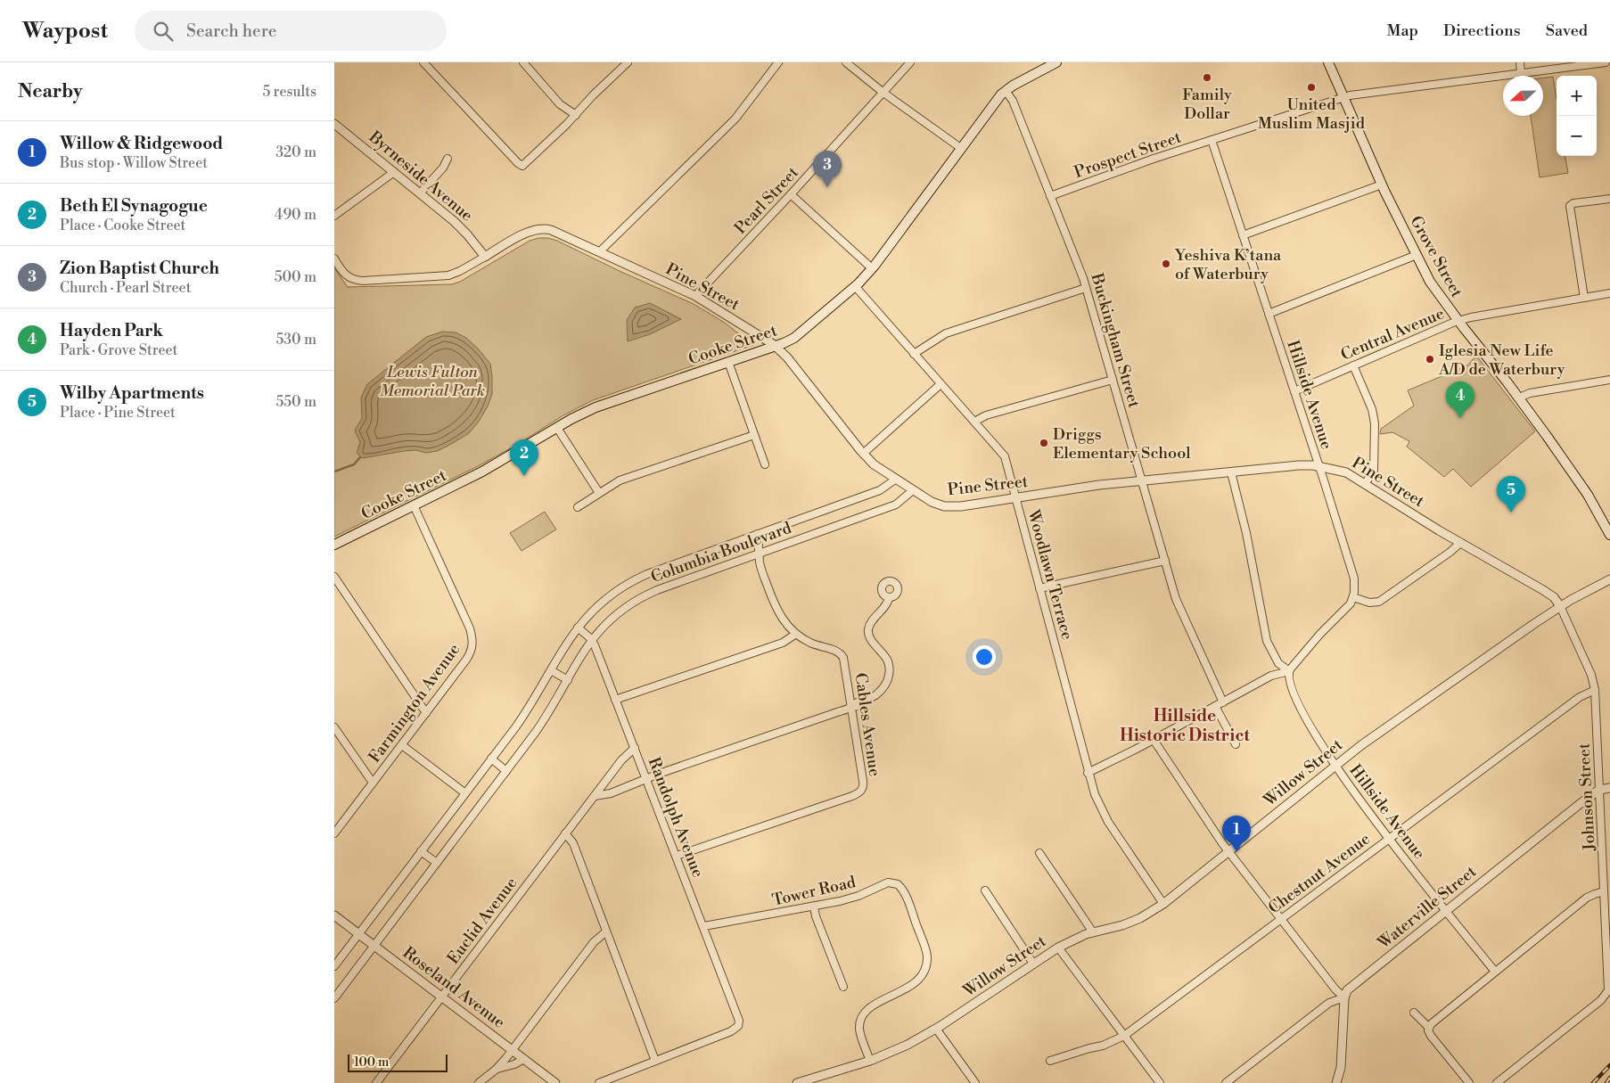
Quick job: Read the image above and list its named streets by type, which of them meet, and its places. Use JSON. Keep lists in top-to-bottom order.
{
  "streets": {
    "main road": ["Grove Street", "Cooke Street"],
    "street": [
      "Prospect Street",
      "Byrneside Avenue",
      "Pearl Street",
      "Pine Street",
      "Central Avenue",
      "Buckingham Street",
      "Hillside Avenue",
      "Columbia Boulevard",
      "Woodlawn Terrace",
      "Farmington Avenue",
      "Cables Avenue",
      "Willow Street",
      "Johnson Street",
      "Randolph Avenue",
      "Chestnut Avenue",
      "Tower Road",
      "Waterville Street",
      "Euclid Avenue",
      "Roseland Avenue"
    ]
  },
  "crossings": [
    ["Prospect Street", "Grove Street"],
    ["Prospect Street", "Buckingham Street"],
    ["Prospect Street", "Hillside Avenue"],
    ["Byrneside Avenue", "Pine Street"],
    ["Pearl Street", "Pine Street"],
    ["Grove Street", "Central Avenue"],
    ["Pine Street", "Buckingham Street"],
    ["Pine Street", "Cooke Street"],
    ["Pine Street", "Hillside Avenue"],
    ["Pine Street", "Columbia Boulevard"],
    ["Pine Street", "Woodlawn Terrace"],
    ["Pine Street", "Willow Street"],
    ["Pine Street", "Johnson Street"],
    ["Central Avenue", "Hillside Avenue"],
    ["Buckingham Street", "Cooke Street"],
    ["Cooke Street", "Woodlawn Terrace"],
    ["Cooke Street", "Farmington Avenue"],
    ["Hillside Avenue", "Willow Street"],
    ["Hillside Avenue", "Chestnut Avenue"],
    ["Hillside Avenue", "Waterville Street"],
    ["Columbia Boulevard", "Cables Avenue"],
    ["Columbia Boulevard", "Randolph Avenue"],
    ["Columbia Boulevard", "Roseland Avenue"],
    ["Woodlawn Terrace", "Willow Street"],
    ["Cables Avenue", "Randolph Avenue"],
    ["Willow Street", "Johnson Street"],
    ["Willow Street", "Tower Road"],
    ["Johnson Street", "Chestnut Avenue"],
    ["Johnson Street", "Waterville Street"],
    ["Randolph Avenue", "Tower Road"],
    ["Randolph Avenue", "Euclid Avenue"],
    ["Euclid Avenue", "Roseland Avenue"]
  ],
  "districts": ["Hillside Historic District"],
  "parks": ["Lewis Fulton Memorial Park"],
  "places": [
    "Family Dollar",
    "United Muslim Masjid",
    "Yeshiva K’tana of Waterbury",
    "Iglesia New Life A/D de Waterbury",
    "Driggs Elementary School"
  ],
  "scale_bar": "100 m",
  "north": "left",
  "page": {
    "header": "Waypost",
    "search": "Search here",
    "nav": ["Map", "Directions", "Saved"],
    "heading": ["Nearby", "5 results"],
    "map_buttons": ["+", "−"],
    "list": [
      {
        "mark": "1",
        "name": "Willow & Ridgewood",
        "note": "Bus stop · Willow Street",
        "value": "320 m"
      },
      {
        "mark": "2",
        "name": "Beth El Synagogue",
        "note": "Place · Cooke Street",
        "value": "490 m"
      },
      {
        "mark": "3",
        "name": "Zion Baptist Church",
        "note": "Church · Pearl Street",
        "value": "500 m"
      },
      {
        "mark": "4",
        "name": "Hayden Park",
        "note": "Park · Grove Street",
        "value": "530 m"
      },
      {
        "mark": "5",
        "name": "Wilby Apartments",
        "note": "Place · Pine Street",
        "value": "550 m"
      }
    ],
    "pins": [
      "3",
      "4",
      "2",
      "5",
      "1"
    ],
    "scale": "100 m"
  }
}
